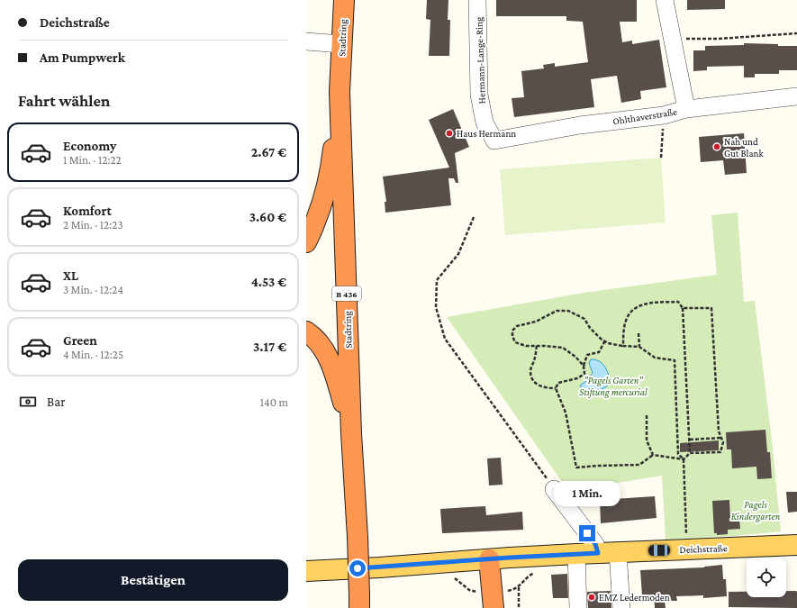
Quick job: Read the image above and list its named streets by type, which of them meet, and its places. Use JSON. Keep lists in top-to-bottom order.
{
  "streets": {
    "highway": ["Stadtring", "B 436"],
    "main road": ["Deichstraße"],
    "street": ["Hermann-Lange-Ring", "Ohlthaverstraße"]
  },
  "crossings": [
    ["Hermann-Lange-Ring", "Ohlthaverstraße"]
  ],
  "parks": ["\"Pagels Garten\" Stiftung mercurial", "Pagels Kindergarten"],
  "places": ["Haus Hermann", "Nah und Gut Blank", "EMZ Ledermoden"],
  "page": {
    "banner": ["Deichstraße", "Am Pumpwerk"],
    "heading": "Fahrt wählen",
    "list": [
      {
        "name": "Economy",
        "note": "1 Min. · 12:22",
        "value": "2.67 €"
      },
      {
        "name": "Komfort",
        "note": "2 Min. · 12:23",
        "value": "3.60 €"
      },
      {
        "name": "XL",
        "note": "3 Min. · 12:24",
        "value": "4.53 €"
      },
      {
        "name": "Green",
        "note": "4 Min. · 12:25",
        "value": "3.17 €"
      }
    ],
    "pay": ["Bar", "140 m"],
    "bubble": "1 Min.",
    "buttons": "Bestätigen"
  }
}
